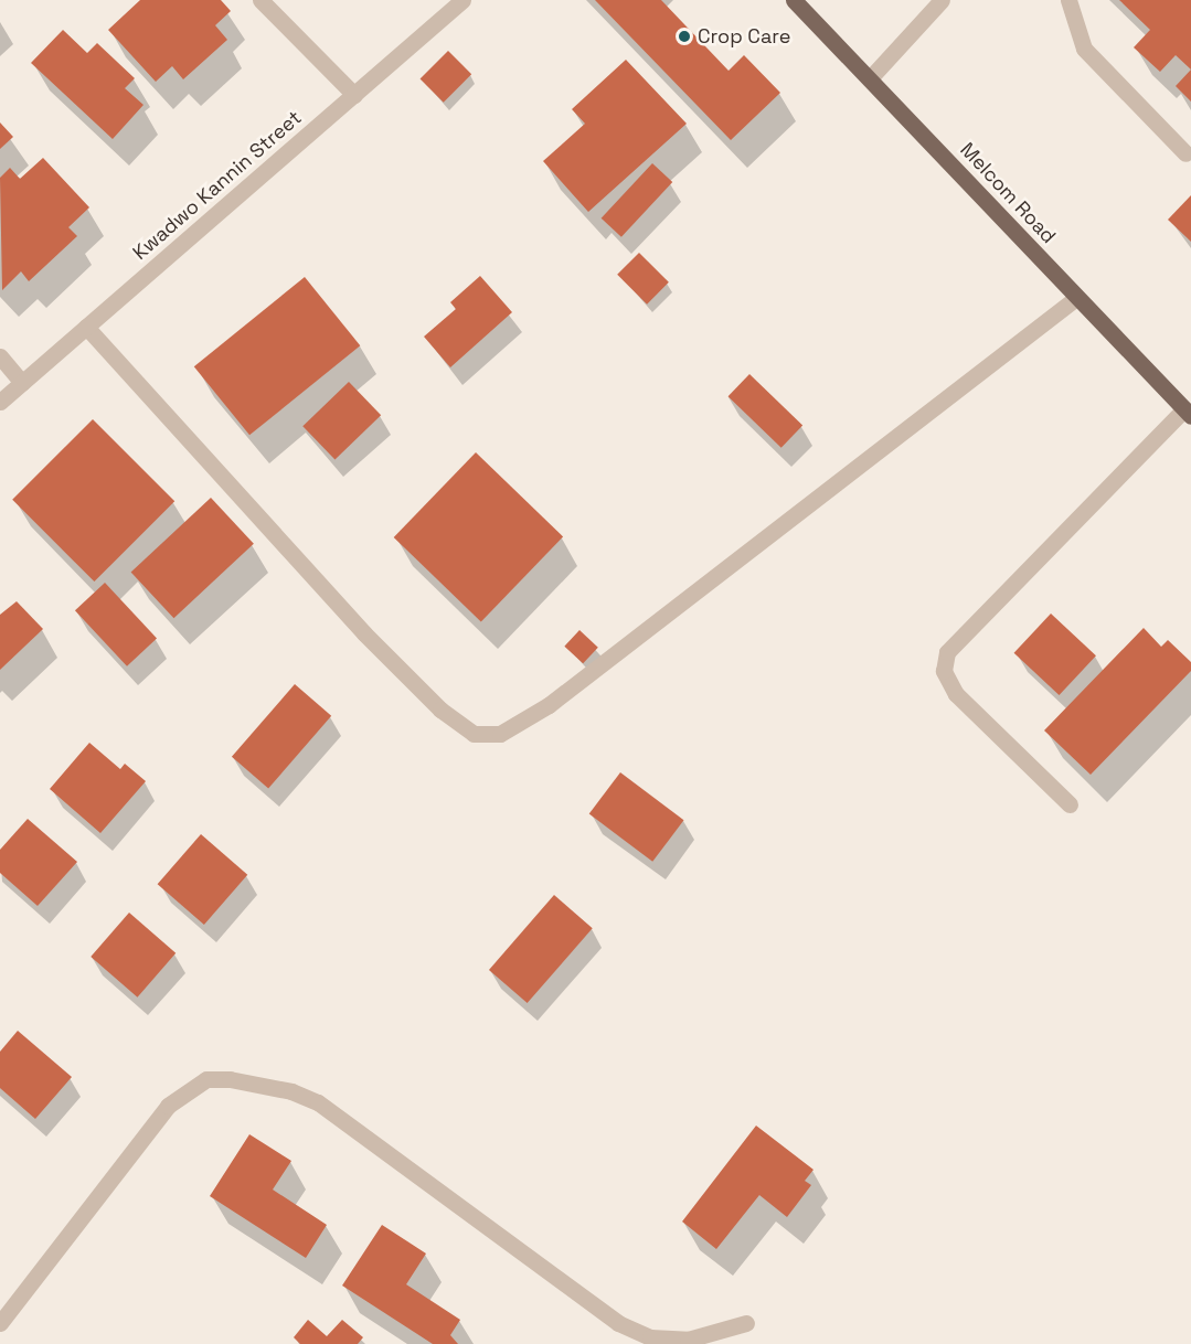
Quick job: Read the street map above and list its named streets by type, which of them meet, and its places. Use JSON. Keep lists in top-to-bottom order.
{
  "streets": {
    "main road": ["Melcom Road"],
    "street": ["Kwadwo Kannin Street"]
  },
  "places": ["Crop Care"]
}
